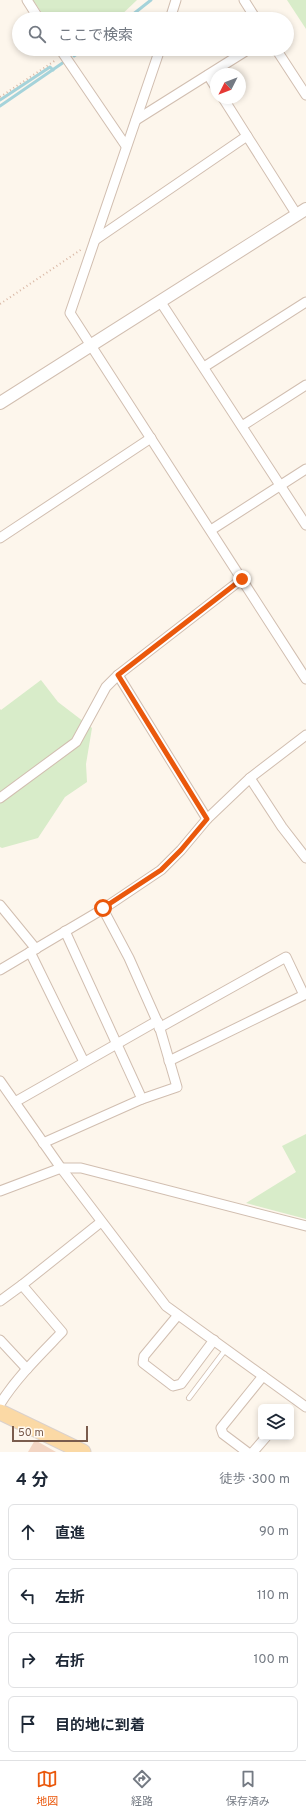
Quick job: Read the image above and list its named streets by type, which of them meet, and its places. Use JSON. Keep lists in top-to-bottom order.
{
  "scale_bar": "50 m",
  "north": "bottom left",
  "page": {
    "search": "ここで検索",
    "scale": "50 m",
    "heading": ["4 分", "徒歩 · 300 m"],
    "list": [
      ["直進", "90 m"],
      ["左折", "110 m"],
      ["右折", "100 m"],
      "目的地に到着"
    ],
    "nav": ["地図", "経路", "保存済み"]
  }
}
